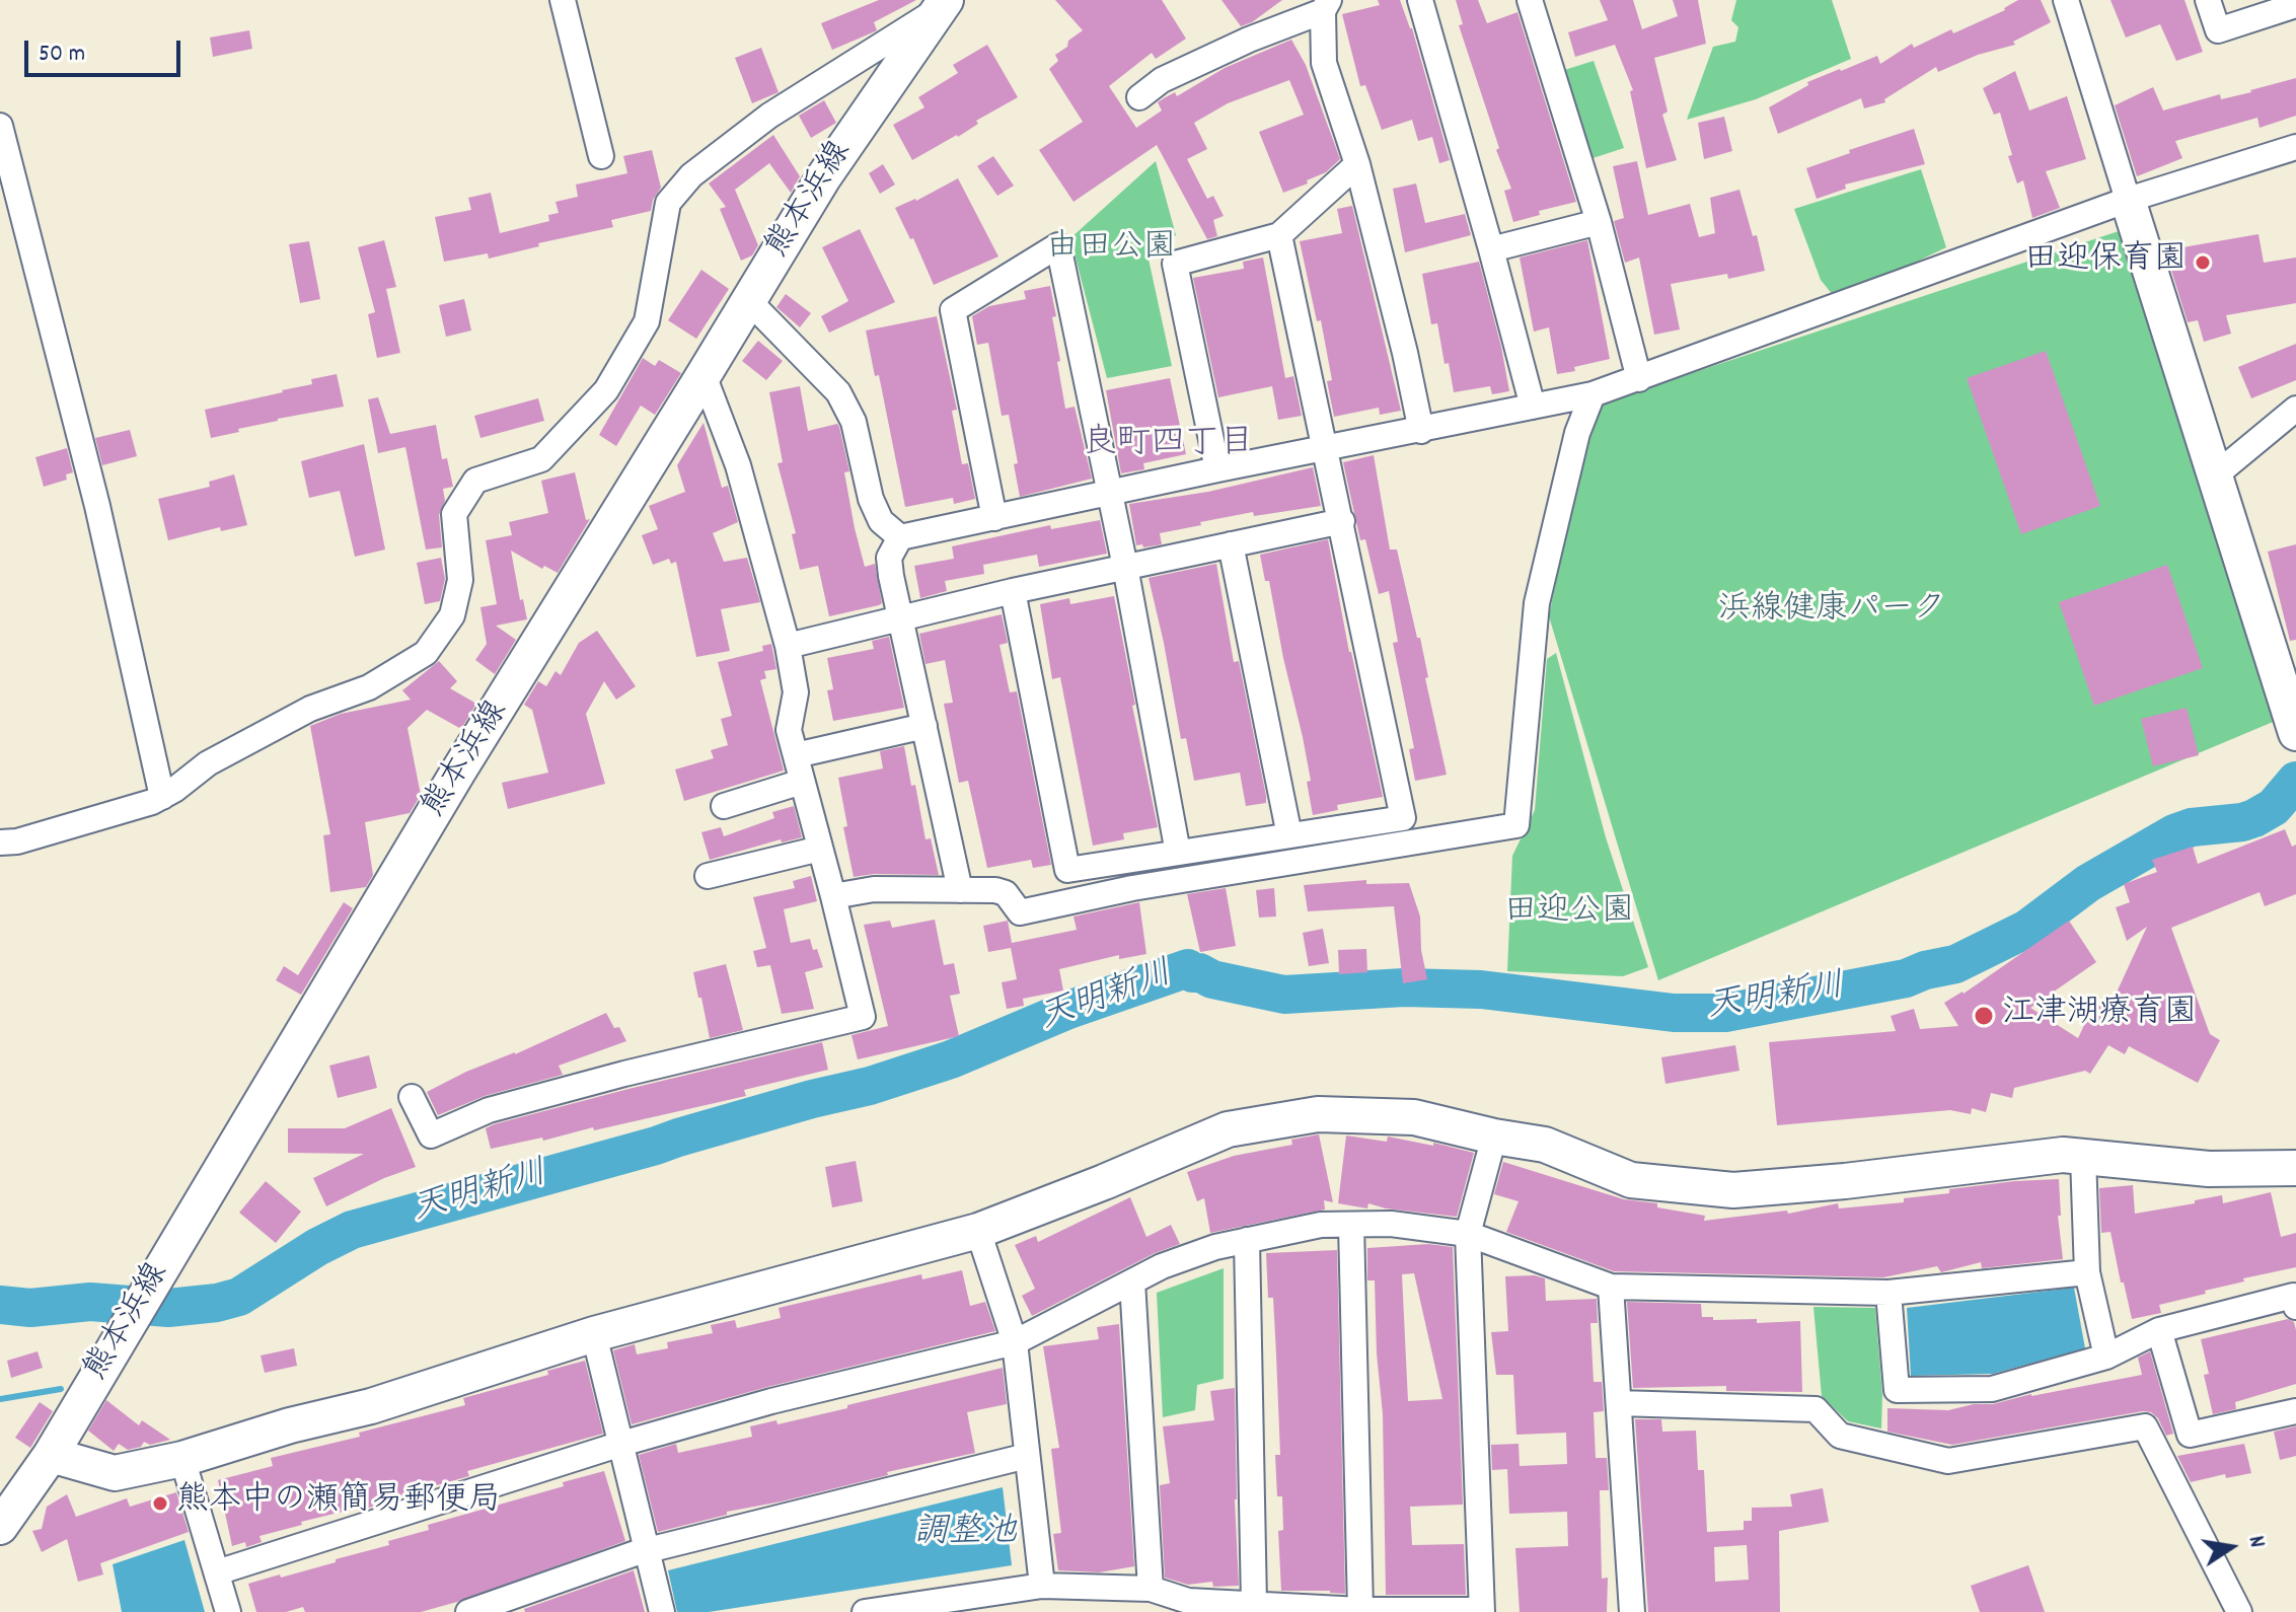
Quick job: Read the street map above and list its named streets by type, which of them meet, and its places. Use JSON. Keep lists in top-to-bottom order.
{
  "streets": {
    "street": ["熊本浜線"]
  },
  "districts": ["良町四丁目"],
  "water": ["天明新川", "調整池"],
  "parks": ["由田公園", "浜線健康パーク", "田迎公園"],
  "places": ["田迎保育園", "江津湖療育園", "熊本中の瀬簡易郵便局"],
  "scale_bar": "50 m",
  "north": "right"
}
